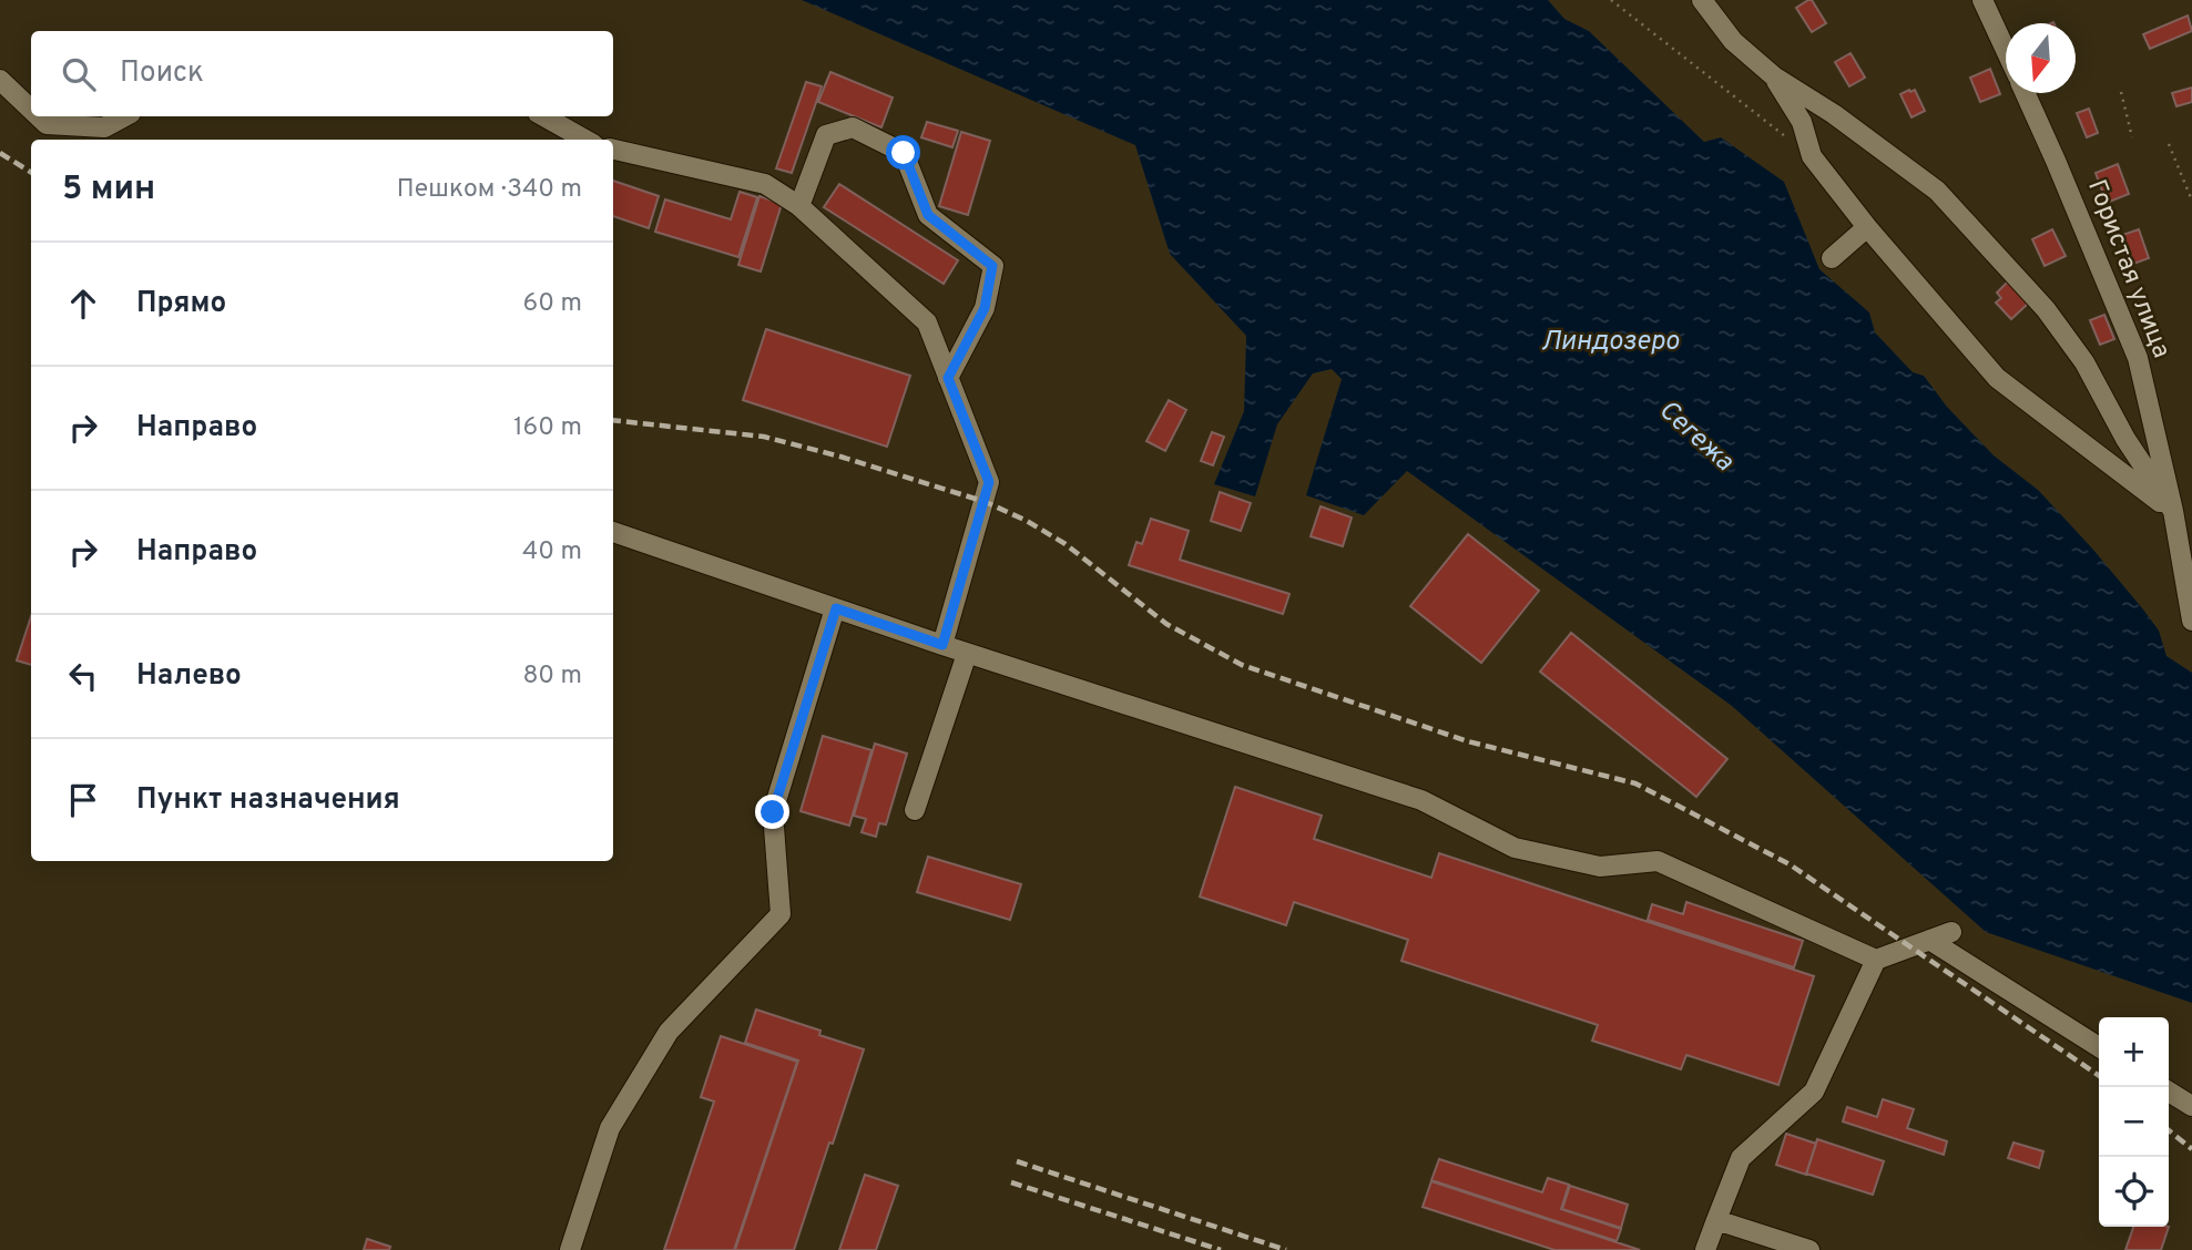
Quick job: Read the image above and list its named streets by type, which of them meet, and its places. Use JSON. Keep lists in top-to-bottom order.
{
  "streets": {
    "street": ["Гористая улица"]
  },
  "water": ["Линдозеро", "Сегежа"],
  "north": "bottom",
  "page": {
    "search": "Поиск",
    "heading": ["5 мин", "Пешком · 340 m"],
    "list": [
      ["Прямо", "60 m"],
      ["Направо", "160 m"],
      ["Направо", "40 m"],
      ["Налево", "80 m"],
      "Пункт назначения"
    ],
    "map_buttons": ["+", "−"]
  }
}
